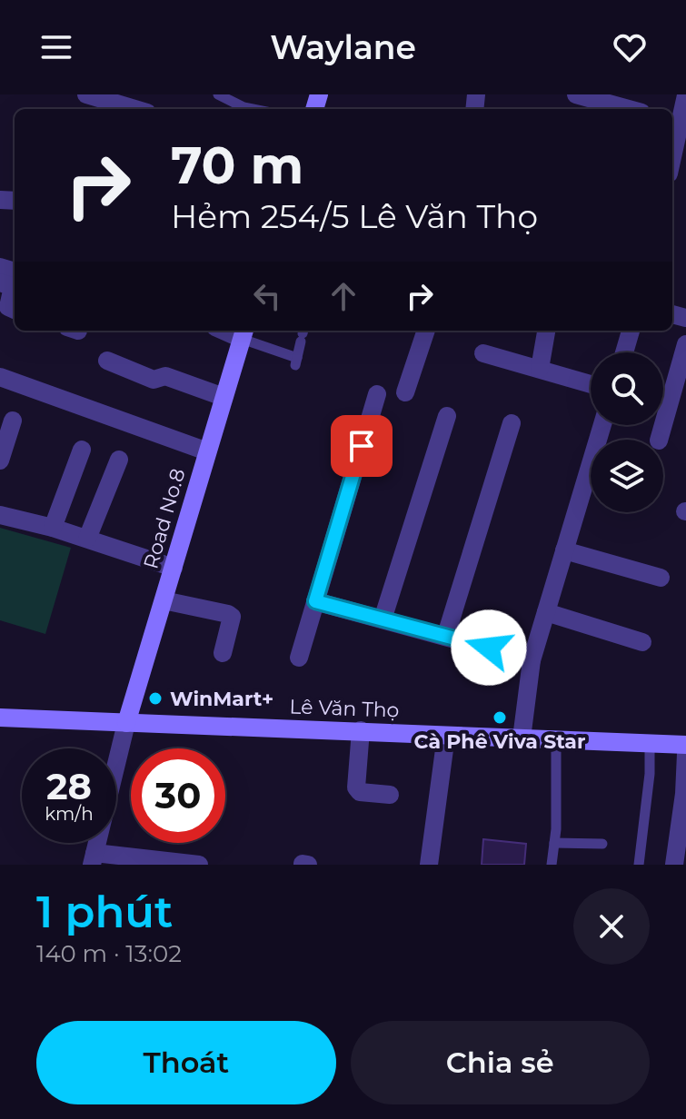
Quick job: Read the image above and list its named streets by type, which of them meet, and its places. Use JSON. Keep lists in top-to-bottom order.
{
  "streets": {
    "main road": ["Road No.8", "Lê Văn Thọ"]
  },
  "crossings": [
    ["Road No.8", "Lê Văn Thọ"]
  ],
  "places": ["WinMart+", "Cà Phê Viva Star"],
  "page": {
    "header": "Waylane",
    "turn": ["70 m", "Hẻm 254/5 Lê Văn Thọ"],
    "speed": "28 km/h",
    "limit": "30",
    "heading": ["1 phút", "140 m · 13:02"],
    "buttons": ["Thoát", "Chia sẻ"]
  }
}
